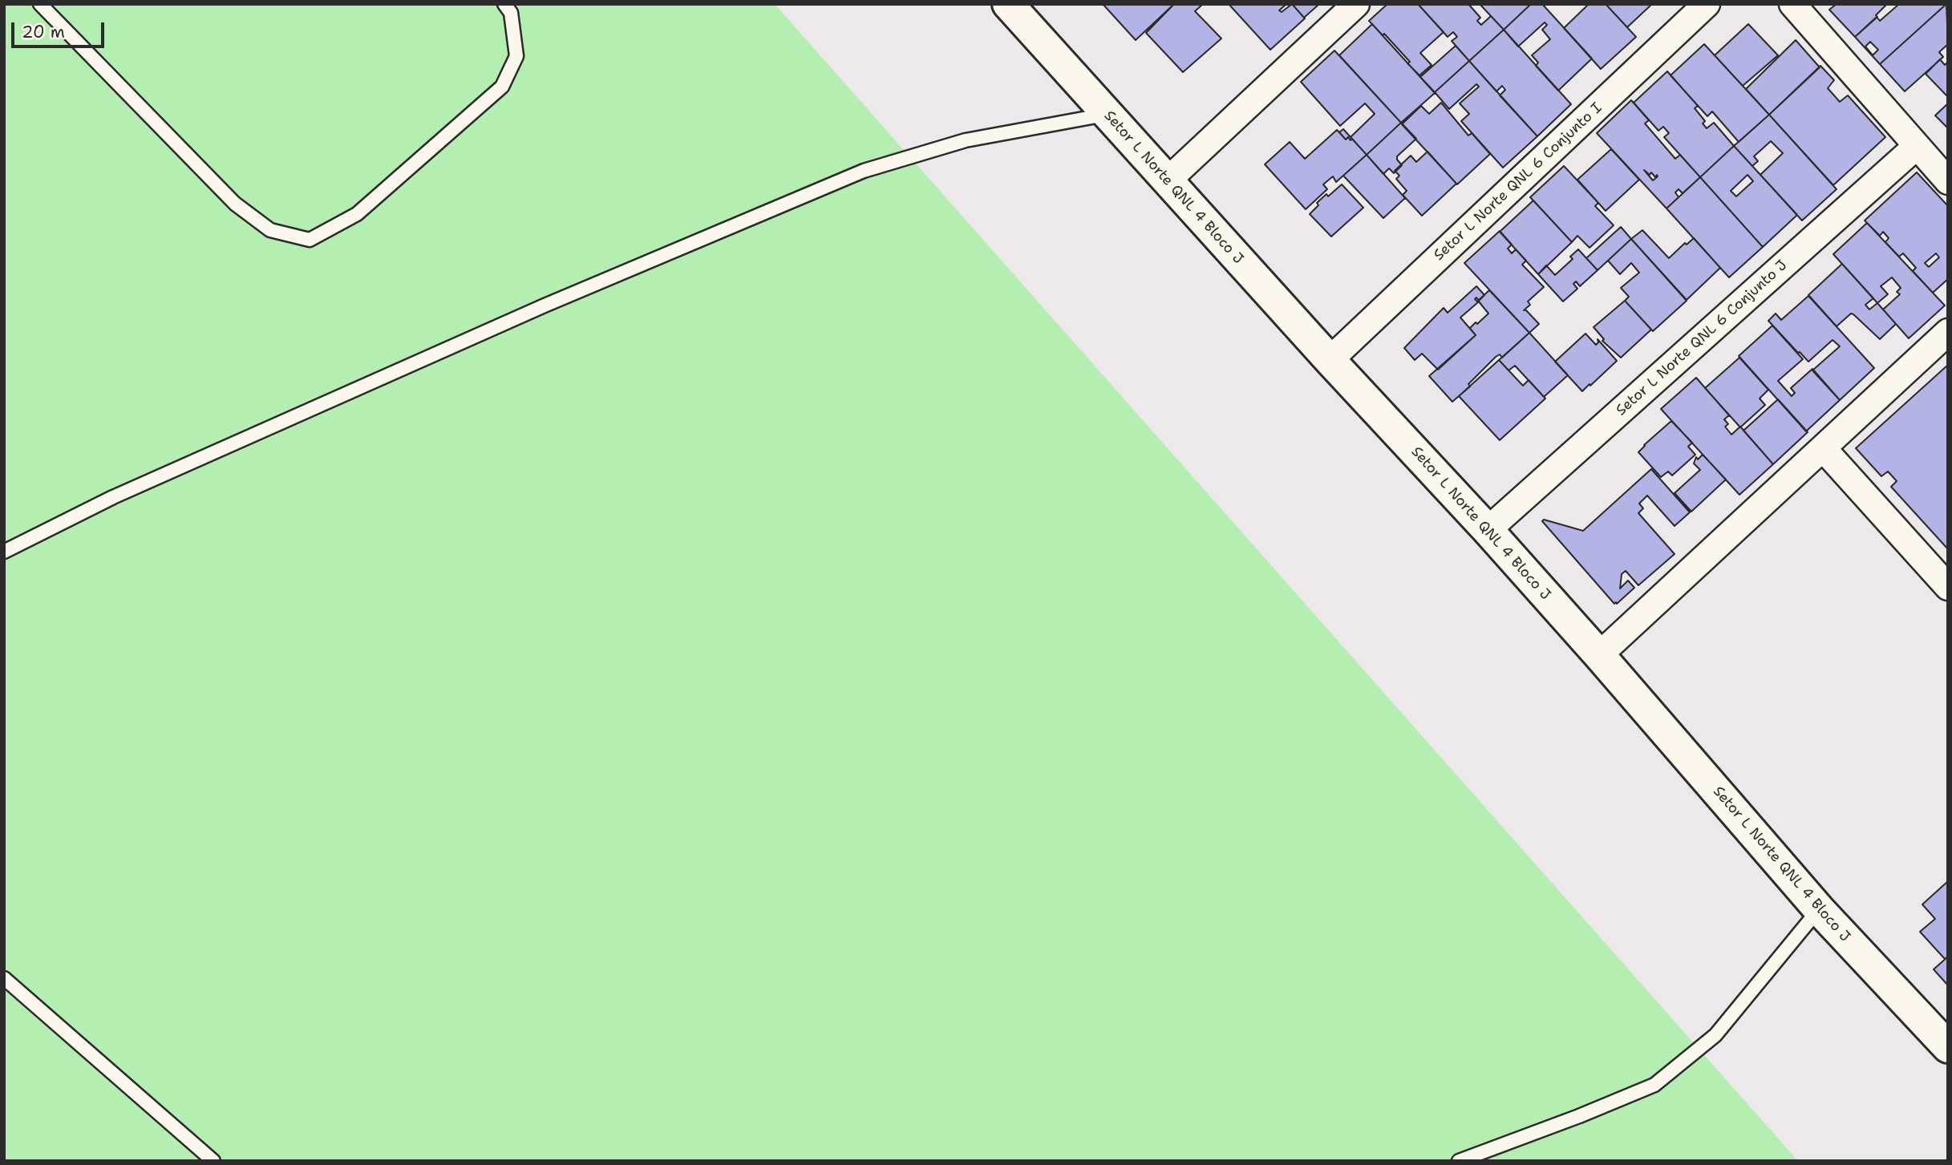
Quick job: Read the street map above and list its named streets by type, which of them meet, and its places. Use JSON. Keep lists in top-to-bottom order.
{
  "streets": {
    "street": ["Setor L Norte QNL 6 Conjunto I", "Setor L Norte QNL 4 Bloco J", "Setor L Norte QNL 6 Conjunto J"]
  },
  "crossings": [
    ["Setor L Norte QNL 6 Conjunto I", "Setor L Norte QNL 4 Bloco J"],
    ["Setor L Norte QNL 4 Bloco J", "Setor L Norte QNL 6 Conjunto J"]
  ],
  "scale_bar": "20 m"
}
